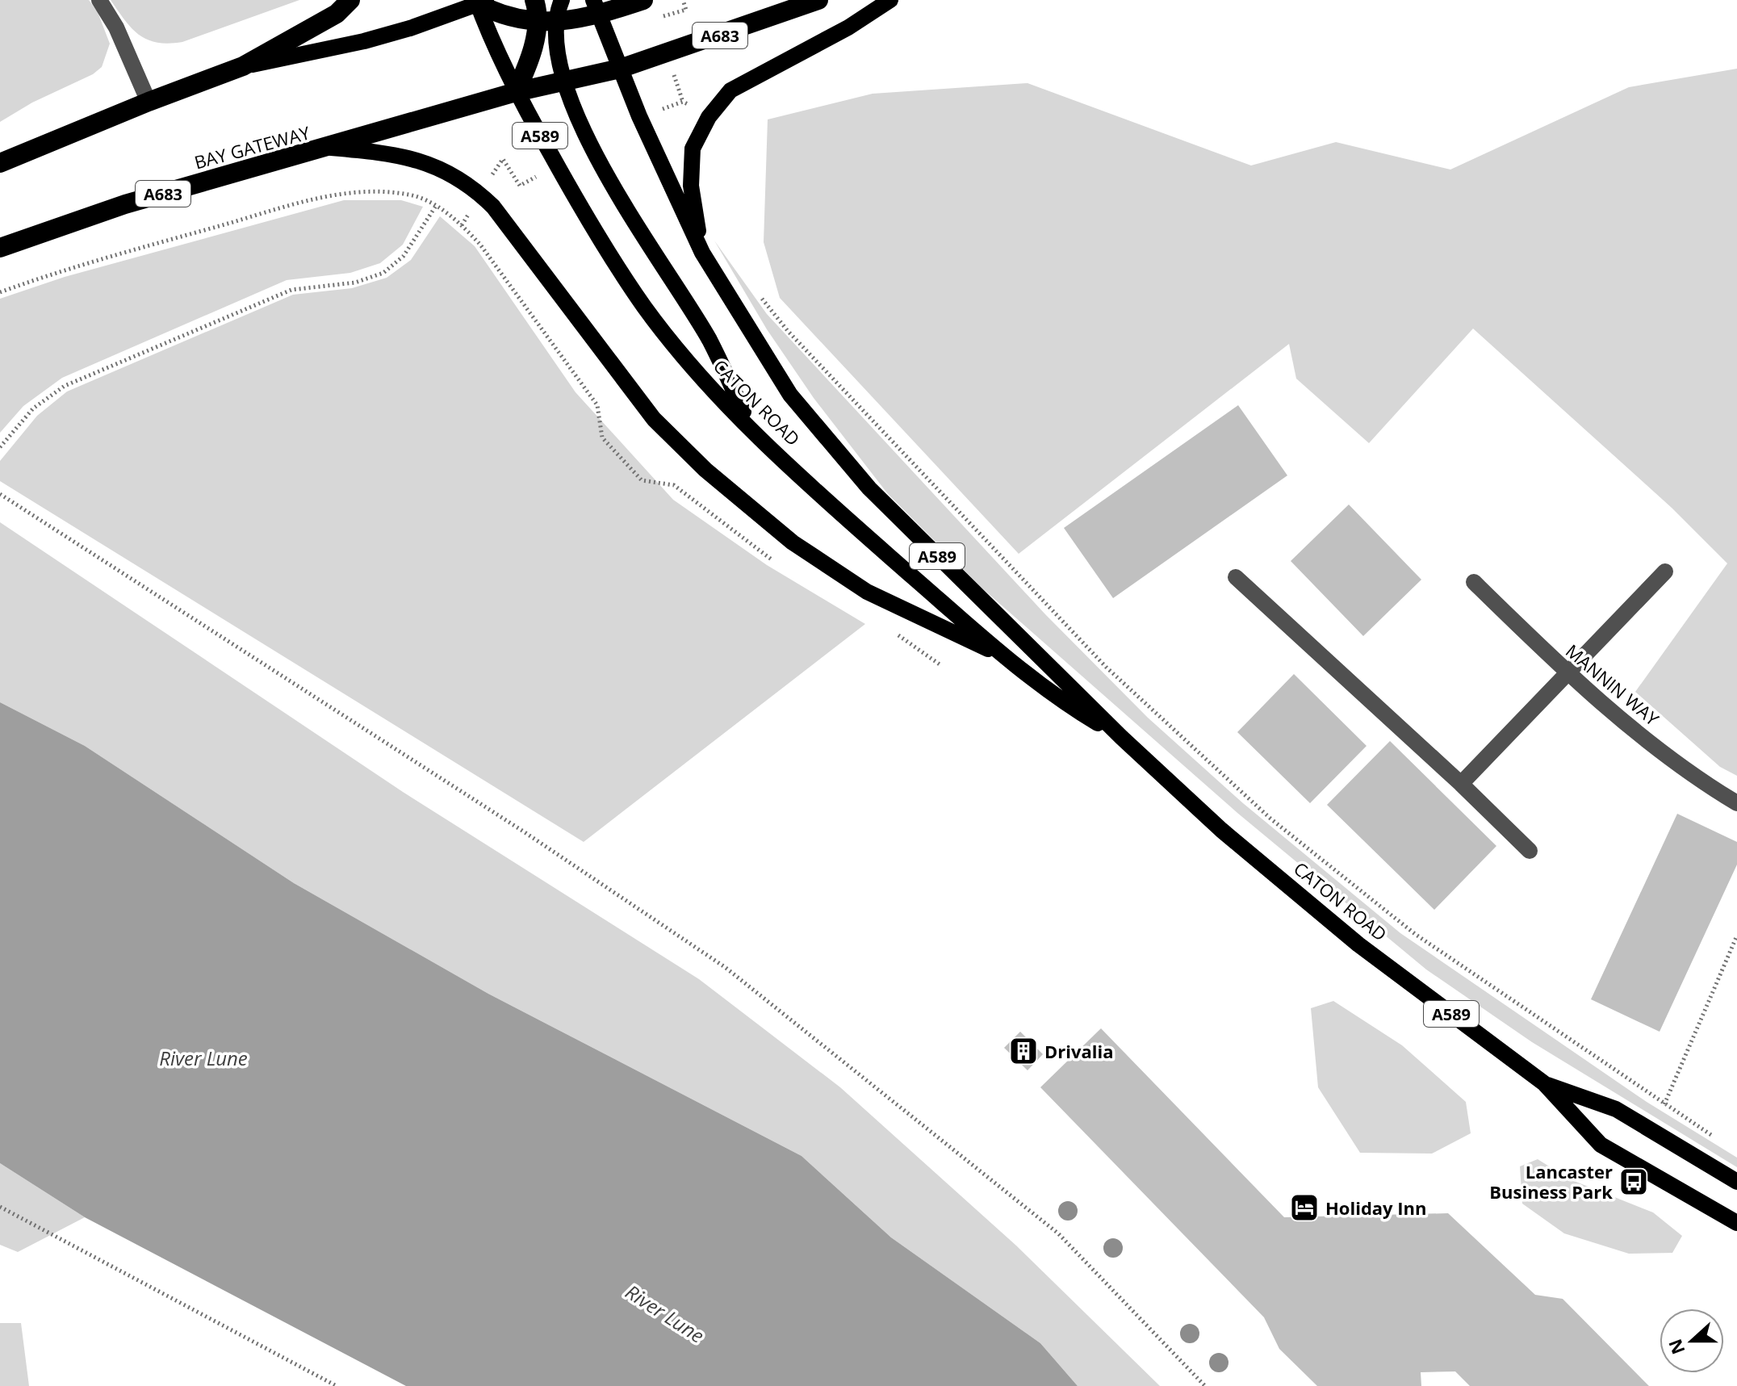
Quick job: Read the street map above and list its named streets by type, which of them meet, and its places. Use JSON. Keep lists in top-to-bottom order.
{
  "streets": {
    "highway": ["A683", "BAY GATEWAY"],
    "main road": ["A589", "CATON ROAD"],
    "street": ["MANNIN WAY"]
  },
  "crossings": [
    ["A683", "BAY GATEWAY"],
    ["A683", "CATON ROAD"],
    ["BAY GATEWAY", "CATON ROAD"]
  ],
  "water": ["River Lune"],
  "places": {
    "building": ["Drivalia"],
    "bus stop": ["Lancaster Business Park"],
    "hotel": ["Holiday Inn"]
  },
  "north": "left"
}
